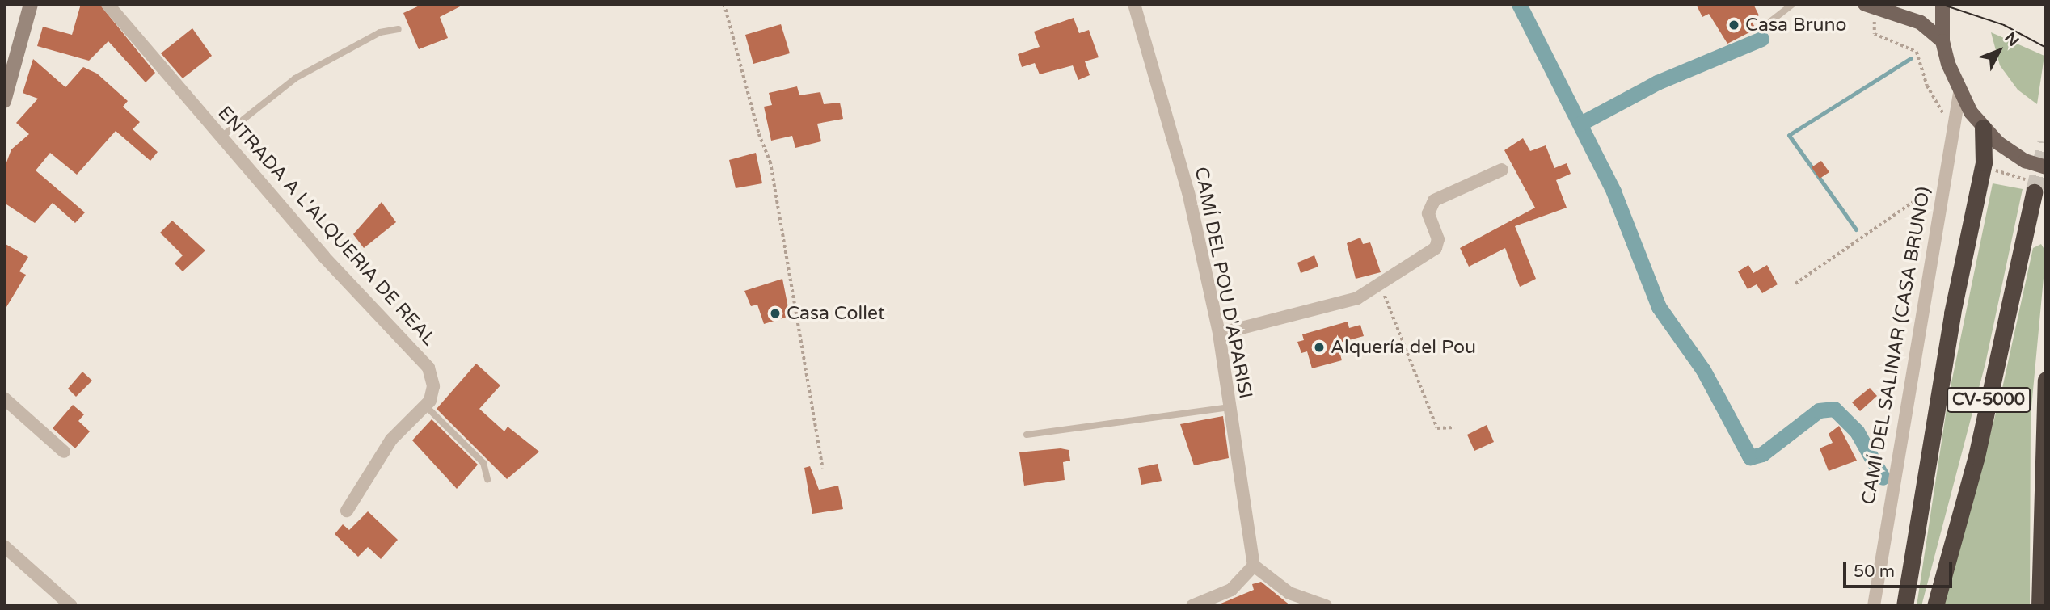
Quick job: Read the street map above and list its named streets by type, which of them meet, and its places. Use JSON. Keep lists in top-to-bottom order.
{
  "streets": {
    "highway": ["CV-5000"],
    "street": ["ENTRADA A L'ALQUERIA DE REAL", "CAMÍ DEL POU D'APARISI", "CAMÍ DEL SALINAR (CASA BRUNO)"]
  },
  "places": ["Casa Bruno", "Casa Collet", "Alquería del Pou"],
  "scale_bar": "50 m",
  "north": "top right"
}
